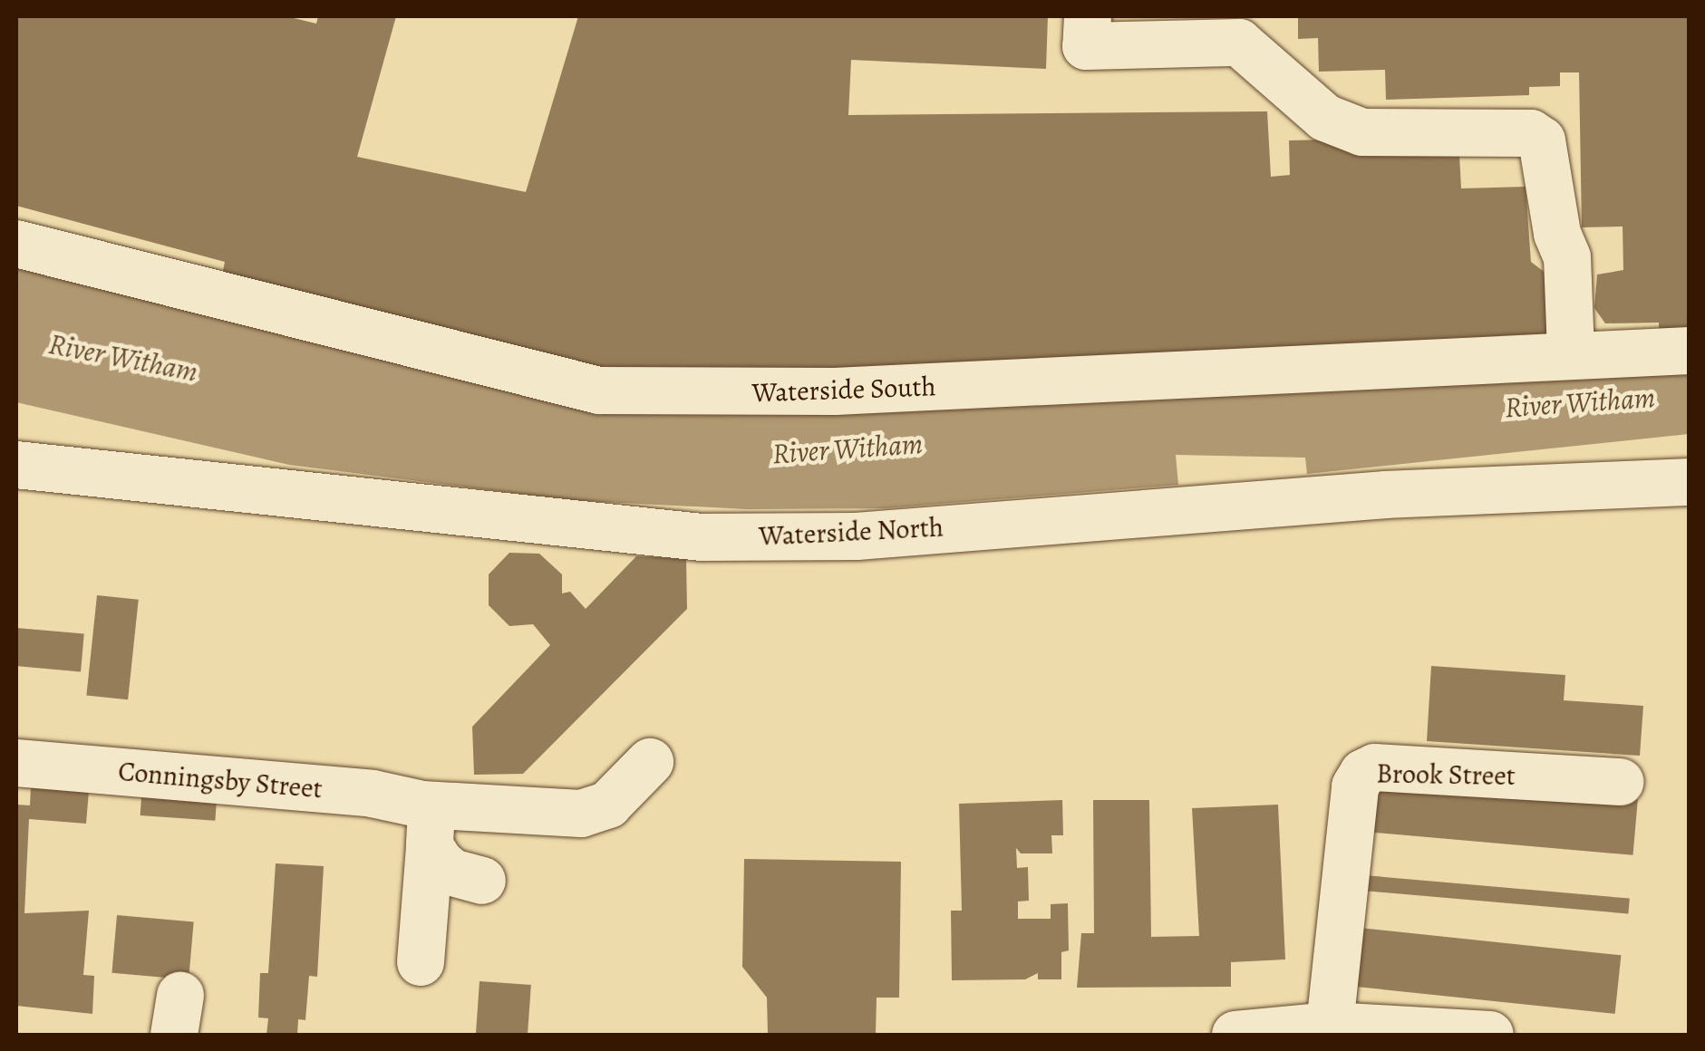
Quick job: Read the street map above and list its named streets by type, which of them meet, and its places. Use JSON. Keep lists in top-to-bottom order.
{
  "streets": {
    "street": [
      "Waterside South",
      "Waterside North",
      "Brook Street",
      "Conningsby Street"
    ]
  },
  "water": ["River Witham"]
}
